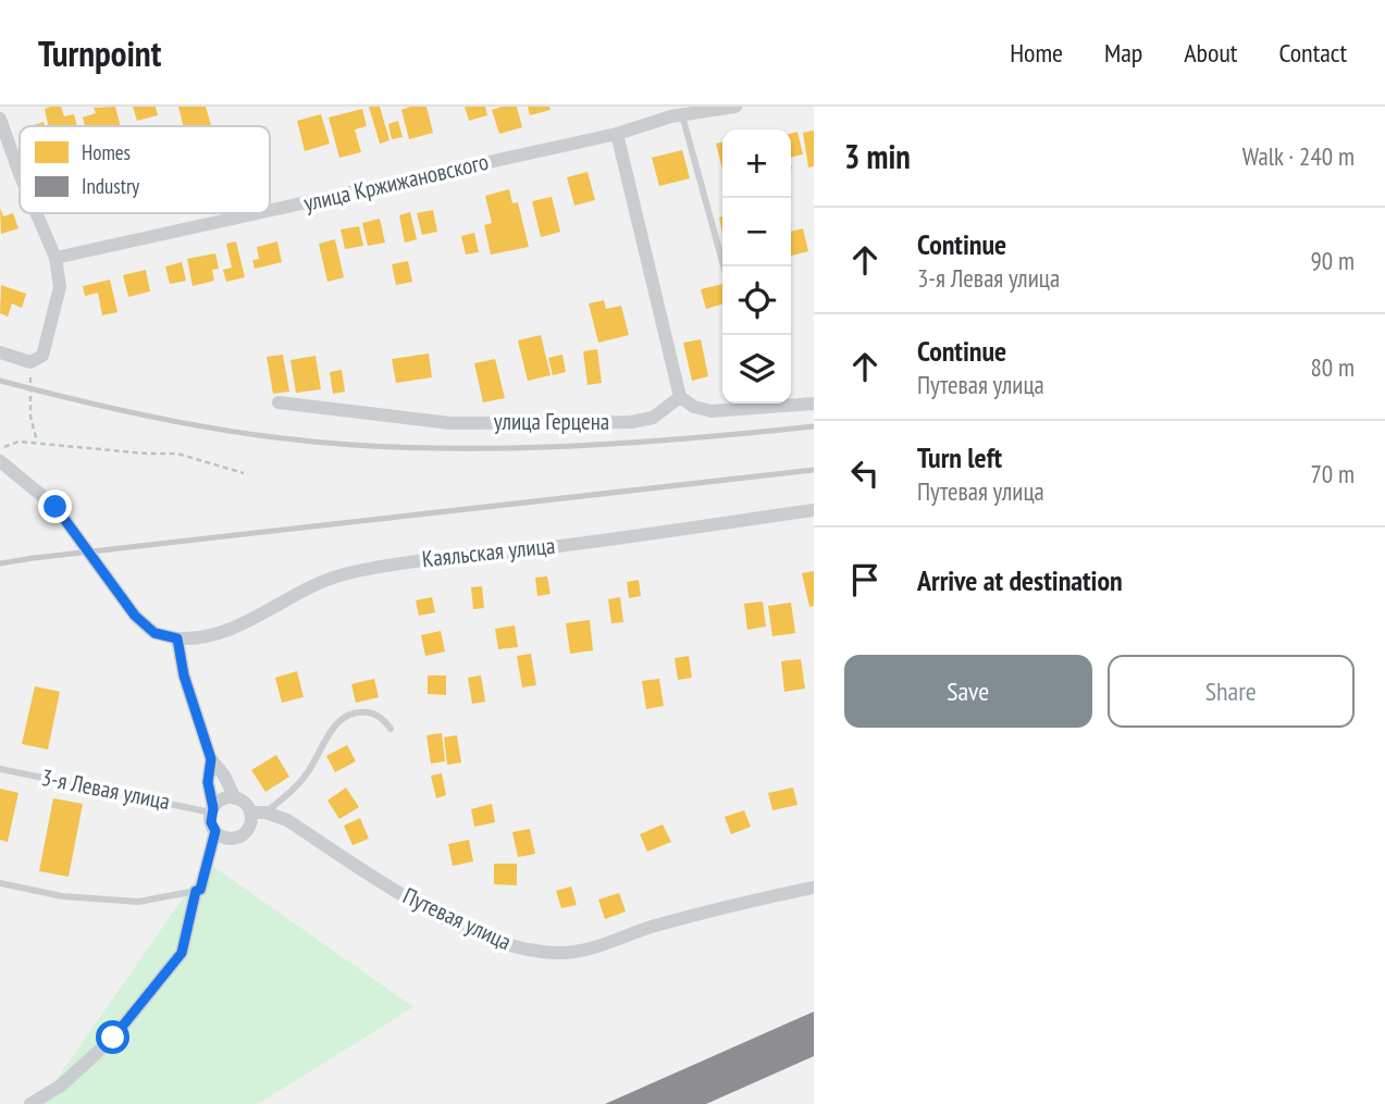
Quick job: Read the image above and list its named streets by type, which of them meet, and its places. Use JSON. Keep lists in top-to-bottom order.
{
  "streets": {
    "street": [
      "улица Кржижановского",
      "улица Герцена",
      "Каяльская улица",
      "Путевая улица"
    ],
    "lane": ["3-я Левая улица"]
  },
  "crossings": [
    ["3-я Левая улица", "Путевая улица"]
  ],
  "legend": ["Homes", "Industry"],
  "page": {
    "header": "Turnpoint",
    "nav": [
      "Home",
      "Map",
      "About",
      "Contact"
    ],
    "heading": ["3 min", "Walk · 240 m"],
    "map_buttons": ["+", "−"],
    "list": [
      ["Continue", "3-я Левая улица", "90 m"],
      ["Continue", "Путевая улица", "80 m"],
      ["Turn left", "Путевая улица", "70 m"],
      "Arrive at destination"
    ],
    "buttons": ["Save", "Share"]
  }
}
